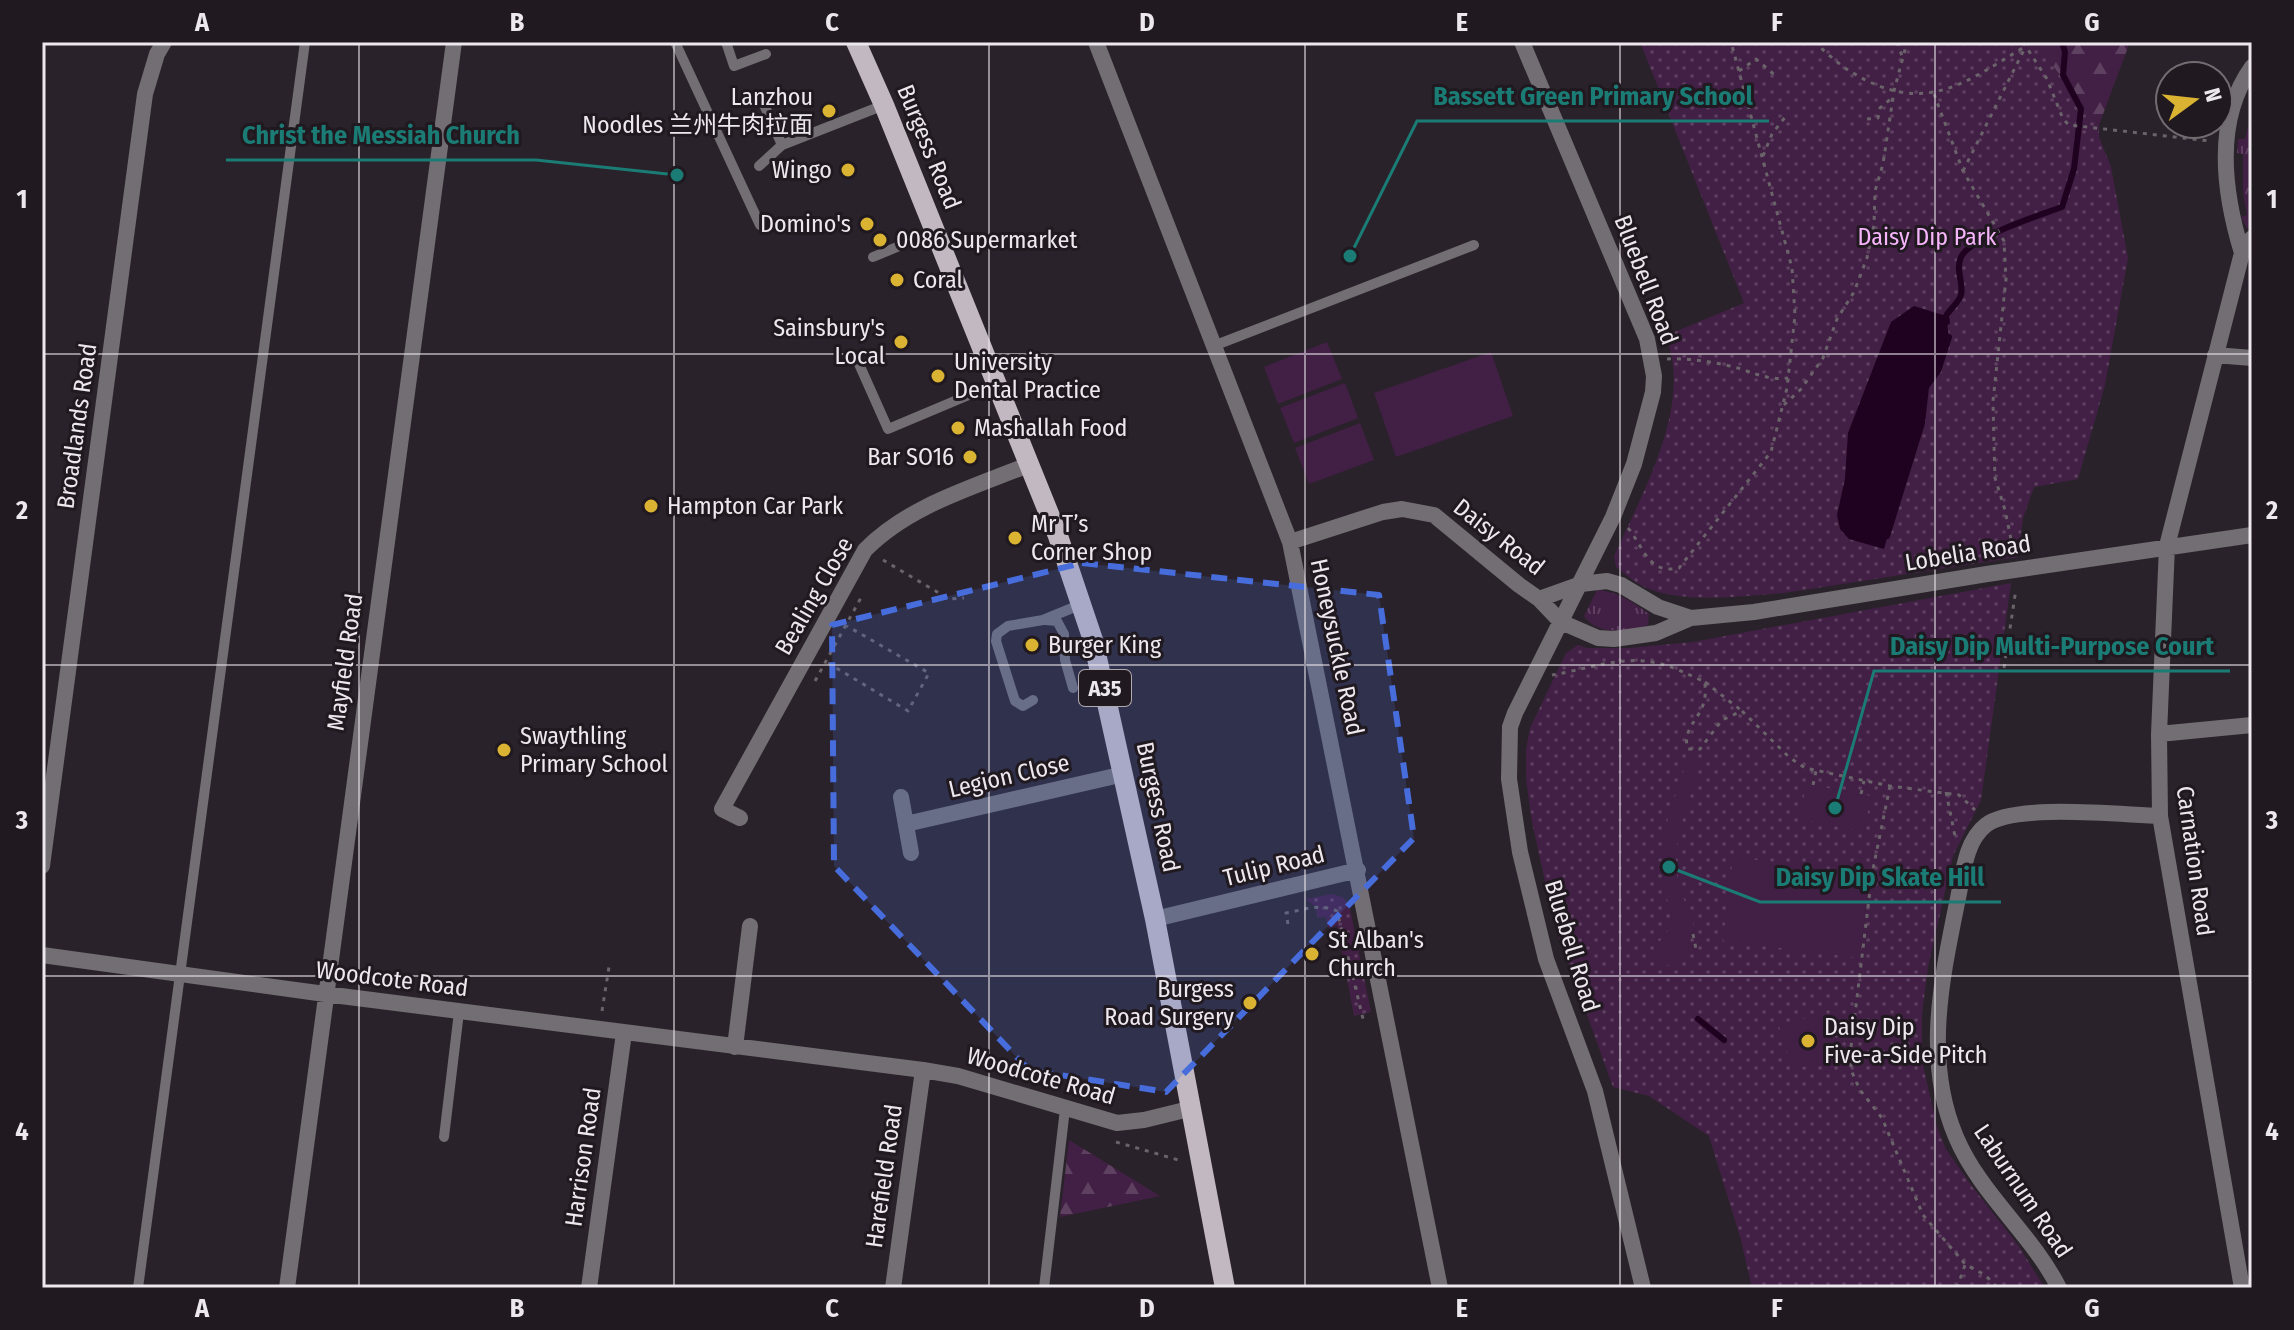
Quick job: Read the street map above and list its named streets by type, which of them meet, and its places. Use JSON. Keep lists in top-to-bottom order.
{
  "streets": {
    "main road": ["Burgess Road", "A35"],
    "street": [
      "Bluebell Road",
      "Broadlands Road",
      "Daisy Road",
      "Lobelia Road",
      "Bealing Close",
      "Honeysuckle Road",
      "Mayfield Road",
      "Legion Close",
      "Carnation Road",
      "Tulip Road",
      "Woodcote Road",
      "Harrison Road",
      "Harefield Road",
      "Laburnum Road"
    ]
  },
  "crossings": [
    ["Burgess Road", "Bealing Close"],
    ["Burgess Road", "Legion Close"],
    ["Burgess Road", "Tulip Road"],
    ["Burgess Road", "Woodcote Road"],
    ["Bluebell Road", "Daisy Road"],
    ["Bluebell Road", "Lobelia Road"],
    ["Daisy Road", "Lobelia Road"],
    ["Daisy Road", "Honeysuckle Road"],
    ["Lobelia Road", "Carnation Road"],
    ["Honeysuckle Road", "Tulip Road"],
    ["Mayfield Road", "Woodcote Road"],
    ["Carnation Road", "Laburnum Road"],
    ["Woodcote Road", "Harrison Road"],
    ["Woodcote Road", "Harefield Road"]
  ],
  "parks": ["Daisy Dip Park"],
  "places": [
    "Lanzhou Noodles 兰州牛肉拉面",
    "Wingo",
    "Christ the Messiah Church",
    "Domino's",
    "0086 Supermarket",
    "Bassett Green Primary School",
    "Coral",
    "Sainsbury's Local",
    "University Dental Practice",
    "Mashallah Food",
    "Bar SO16",
    "Hampton Car Park",
    "Mr T’s Corner Shop",
    "Burger King",
    "Swaythling Primary School",
    "Daisy Dip Multi-Purpose Court",
    "Daisy Dip Skate Hill",
    "St Alban's Church",
    "Burgess Road Surgery",
    "Daisy Dip Five-a-Side Pitch"
  ],
  "north": "right",
  "grid": {
    "columns": [
      "A",
      "B",
      "C",
      "D",
      "E",
      "F",
      "G"
    ],
    "rows": [
      "1",
      "2",
      "3",
      "4"
    ]
  }
}
